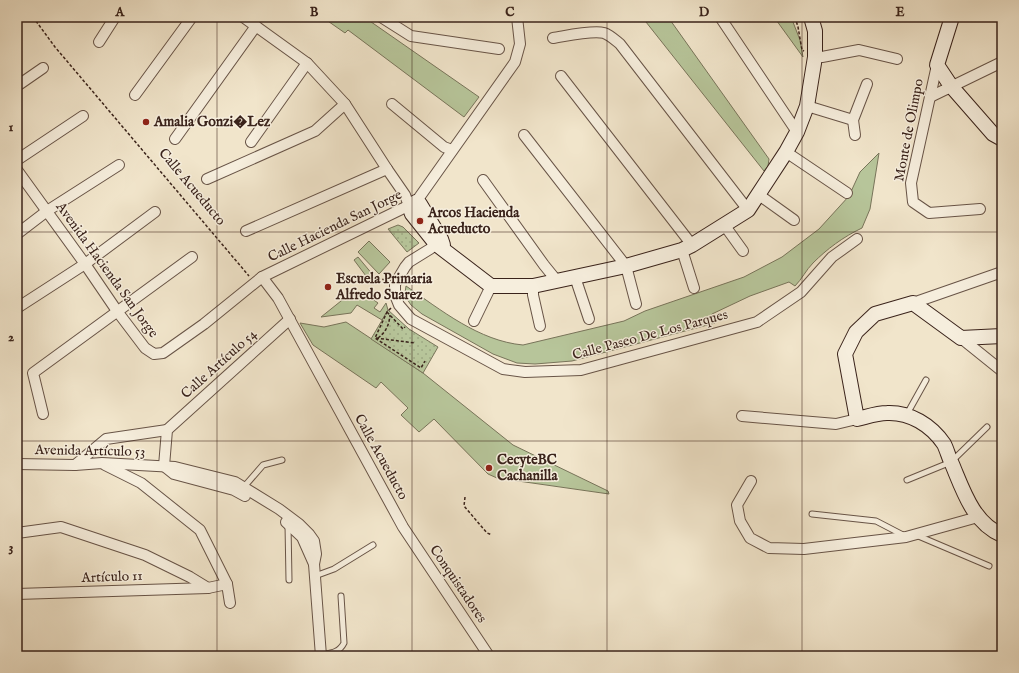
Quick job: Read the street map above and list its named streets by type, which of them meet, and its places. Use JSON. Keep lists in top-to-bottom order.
{
  "streets": {
    "street": [
      "Monte de Olimpo",
      "Calle Acueducto",
      "Calle Hacienda San Jorge",
      "Avenida Hacienda San Jorge",
      "Calle Paseo De Los Parques",
      "Calle Artículo 54",
      "Avenida Artículo 53",
      "Artículo 11",
      "Conquistadores"
    ]
  },
  "crossings": [
    ["Calle Acueducto", "Calle Hacienda San Jorge"],
    ["Calle Acueducto", "Avenida Hacienda San Jorge"],
    ["Calle Acueducto", "Calle Artículo 54"],
    ["Calle Acueducto", "Conquistadores"],
    ["Calle Hacienda San Jorge", "Avenida Hacienda San Jorge"]
  ],
  "places": [
    "Amalia Gonzi�Lez",
    "Arcos Hacienda Acueducto",
    "Escuela Primaria Alfredo Suarez",
    "CecyteBC Cachanilla"
  ],
  "grid": {
    "columns": [
      "A",
      "B",
      "C",
      "D",
      "E"
    ],
    "rows": ["1", "2", "3"]
  }
}
